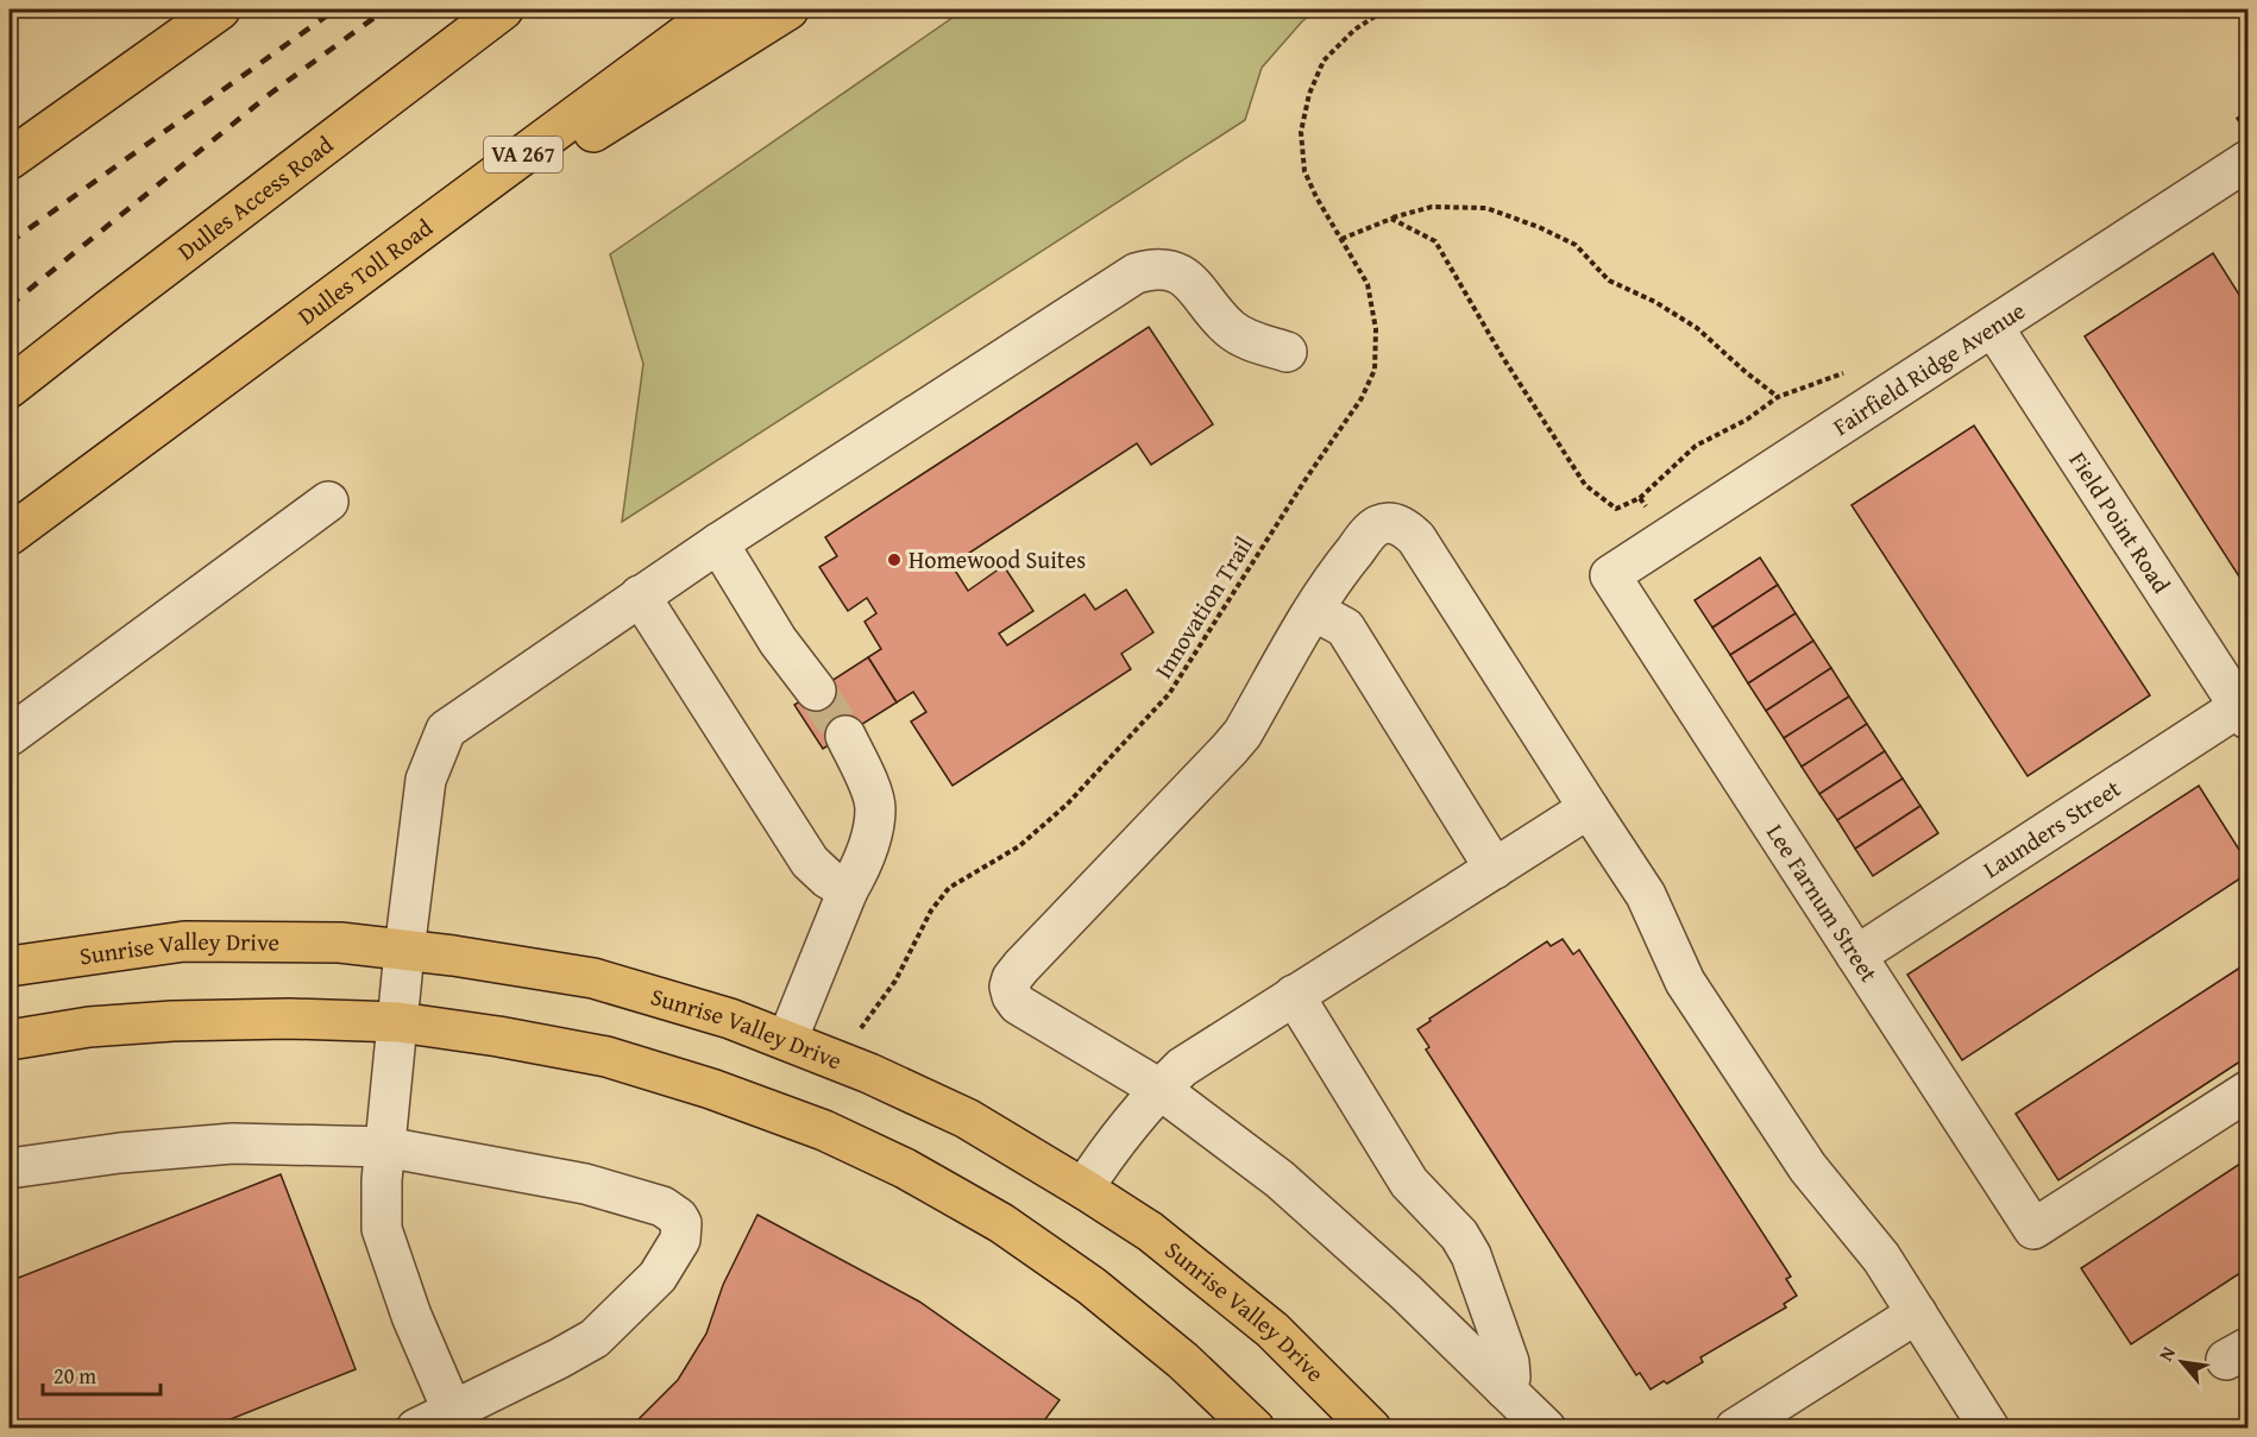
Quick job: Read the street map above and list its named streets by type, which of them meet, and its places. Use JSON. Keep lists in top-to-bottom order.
{
  "streets": {
    "main road": [
      "VA 267",
      "Dulles Access Road",
      "Dulles Toll Road",
      "Sunrise Valley Drive"
    ],
    "street": [
      "Fairfield Ridge Avenue",
      "Field Point Road",
      "Launders Street",
      "Lee Farnum Street"
    ],
    "path": ["Innovation Trail"]
  },
  "crossings": [
    ["Fairfield Ridge Avenue", "Field Point Road"],
    ["Fairfield Ridge Avenue", "Lee Farnum Street"],
    ["Field Point Road", "Launders Street"],
    ["Innovation Trail", "Sunrise Valley Drive"],
    ["Launders Street", "Lee Farnum Street"]
  ],
  "places": ["Homewood Suites"],
  "scale_bar": "20 m",
  "north": "top left"
}
